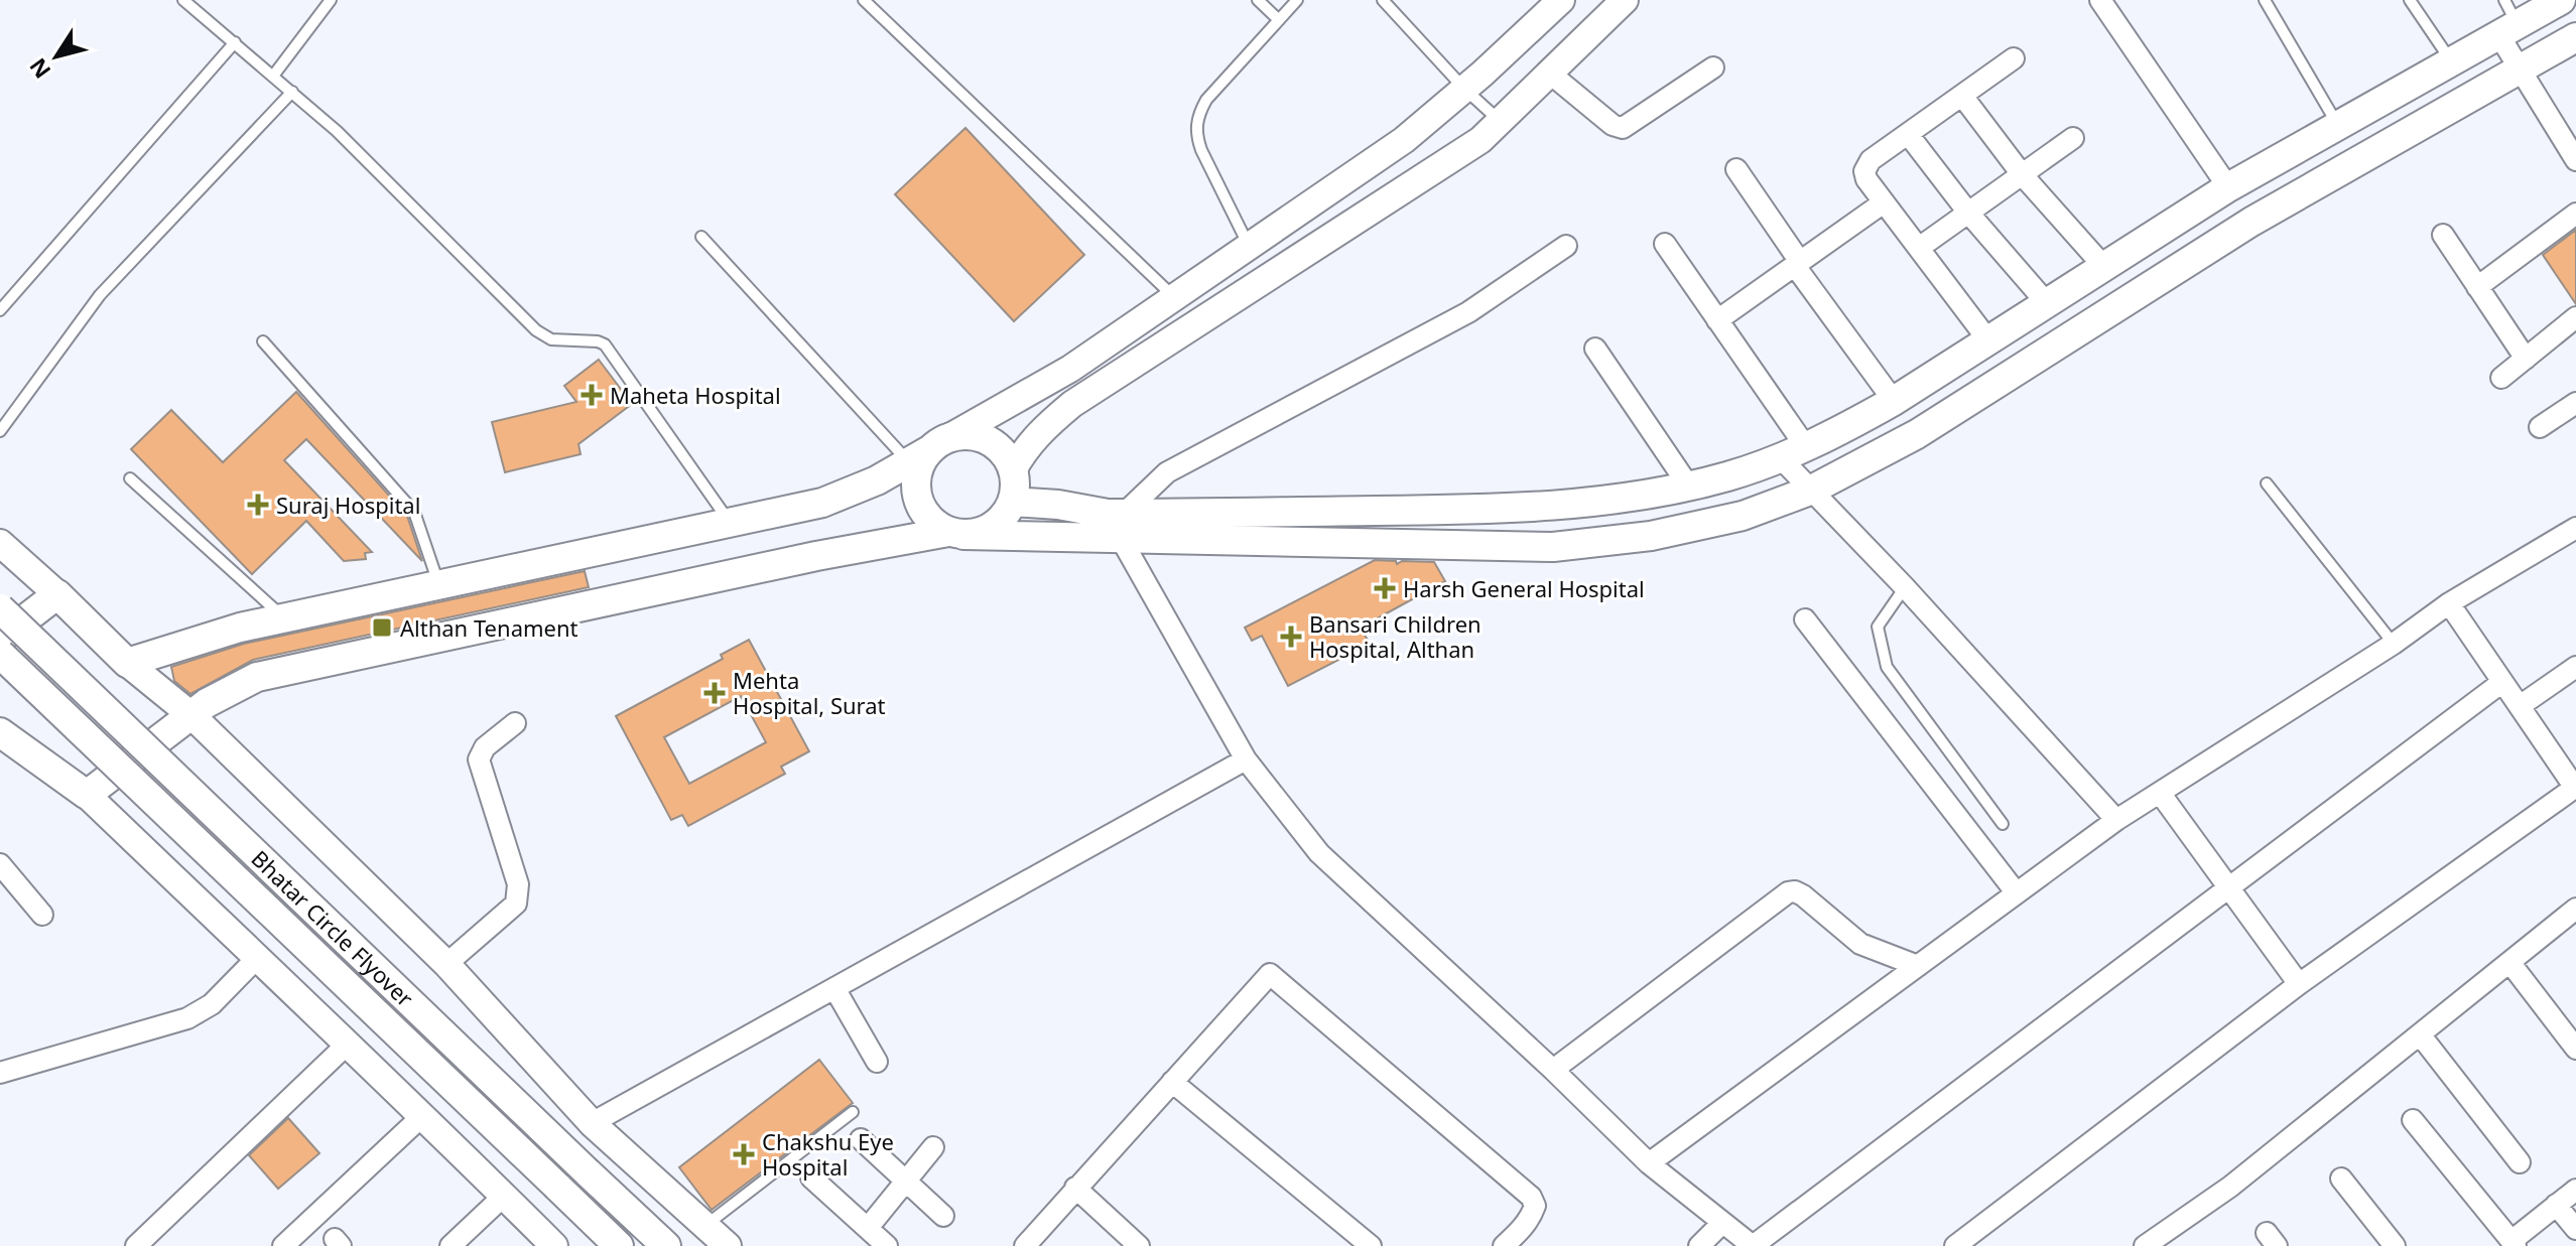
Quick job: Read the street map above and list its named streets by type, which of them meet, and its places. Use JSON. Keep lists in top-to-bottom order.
{
  "streets": {
    "main road": ["Bhatar Circle Flyover"]
  },
  "places": {
    "health": [
      "Maheta Hospital",
      "Suraj Hospital",
      "Harsh General Hospital",
      "Bansari Children Hospital, Althan",
      "Mehta Hospital, Surat",
      "Chakshu Eye Hospital"
    ],
    "transit": ["Althan Tenament"]
  },
  "north": "bottom left"
}
